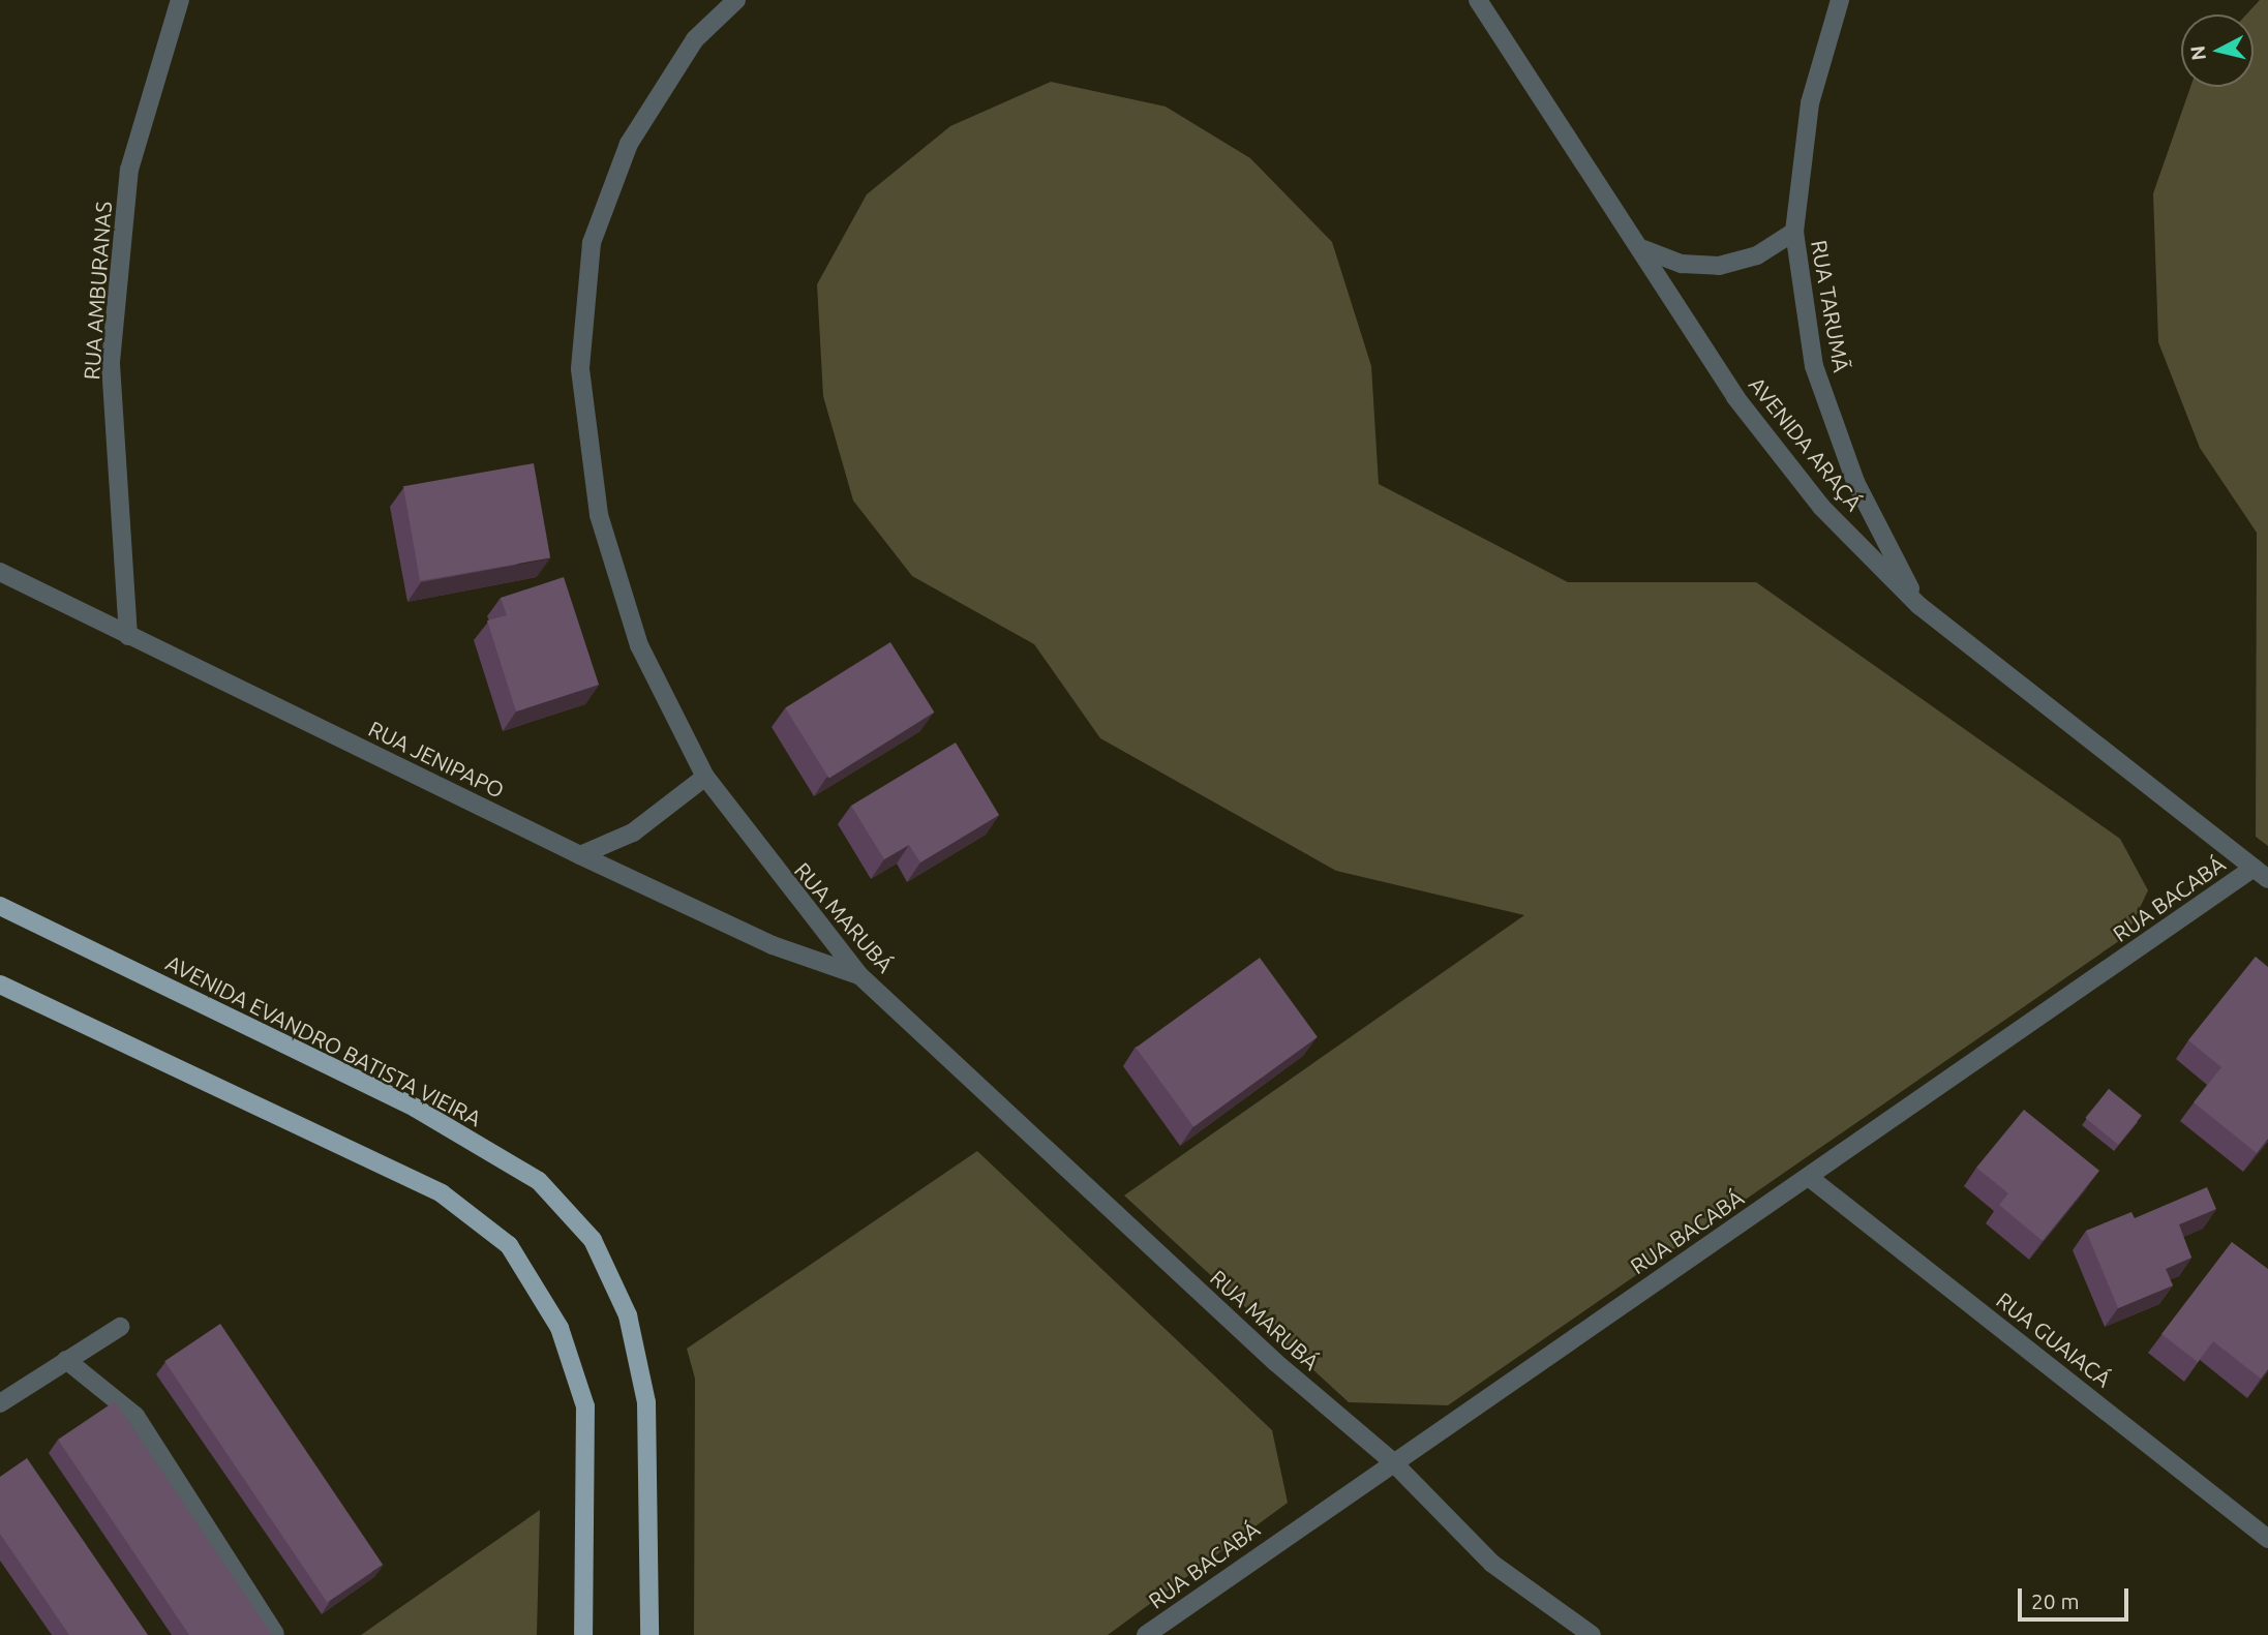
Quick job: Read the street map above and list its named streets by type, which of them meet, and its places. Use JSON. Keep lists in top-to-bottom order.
{
  "streets": {
    "main road": ["AVENIDA EVANDRO BATISTA VIEIRA"],
    "street": [
      "RUA AMBURANAS",
      "RUA TARUMÃ",
      "AVENIDA ARAÇÁ",
      "RUA JENIPAPO",
      "RUA BACABÁ",
      "RUA MARUBÁ",
      "RUA GUAIACÁ"
    ]
  },
  "crossings": [
    ["RUA AMBURANAS", "RUA JENIPAPO"],
    ["RUA TARUMÃ", "AVENIDA ARAÇÁ"],
    ["AVENIDA ARAÇÁ", "RUA BACABÁ"],
    ["RUA JENIPAPO", "RUA MARUBÁ"],
    ["RUA BACABÁ", "RUA MARUBÁ"],
    ["RUA BACABÁ", "RUA GUAIACÁ"]
  ],
  "scale_bar": "20 m",
  "north": "left"
}
